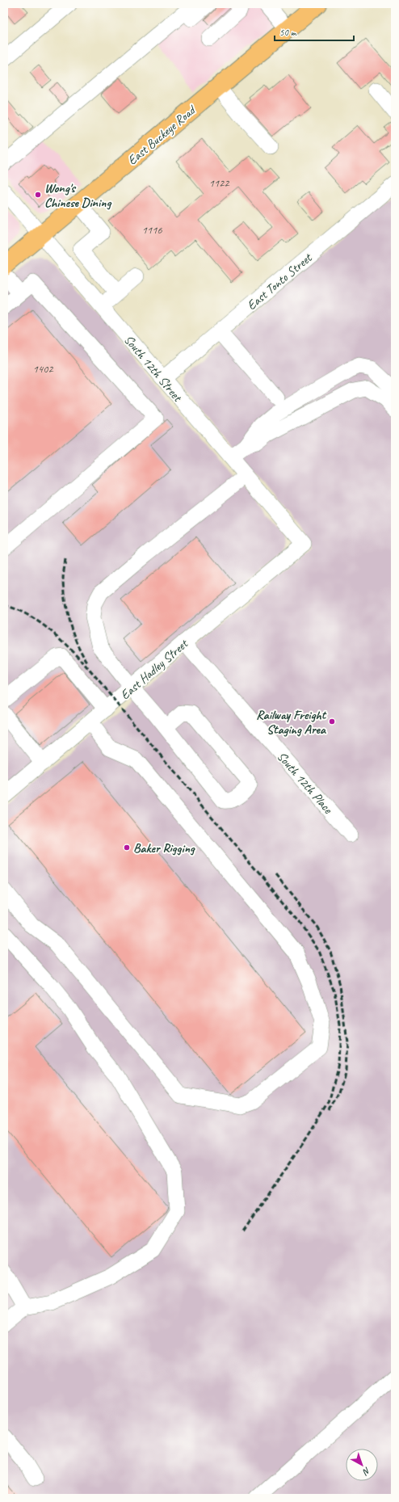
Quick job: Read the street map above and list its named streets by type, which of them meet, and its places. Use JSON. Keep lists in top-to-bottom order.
{
  "streets": {
    "main road": ["East Buckeye Road"],
    "street": [
      "East Tonto Street",
      "South 12th Street",
      "East Hadley Street",
      "South 12th Place"
    ]
  },
  "crossings": [
    ["East Buckeye Road", "South 12th Street"],
    ["East Tonto Street", "South 12th Street"],
    ["South 12th Street", "East Hadley Street"],
    ["East Hadley Street", "South 12th Place"]
  ],
  "places": ["Wong's Chinese Dining", "Railway Freight Staging Area", "Baker Rigging"],
  "house_numbers": ["1122", "1116", "1402"],
  "scale_bar": "50 m",
  "north": "bottom right"
}
